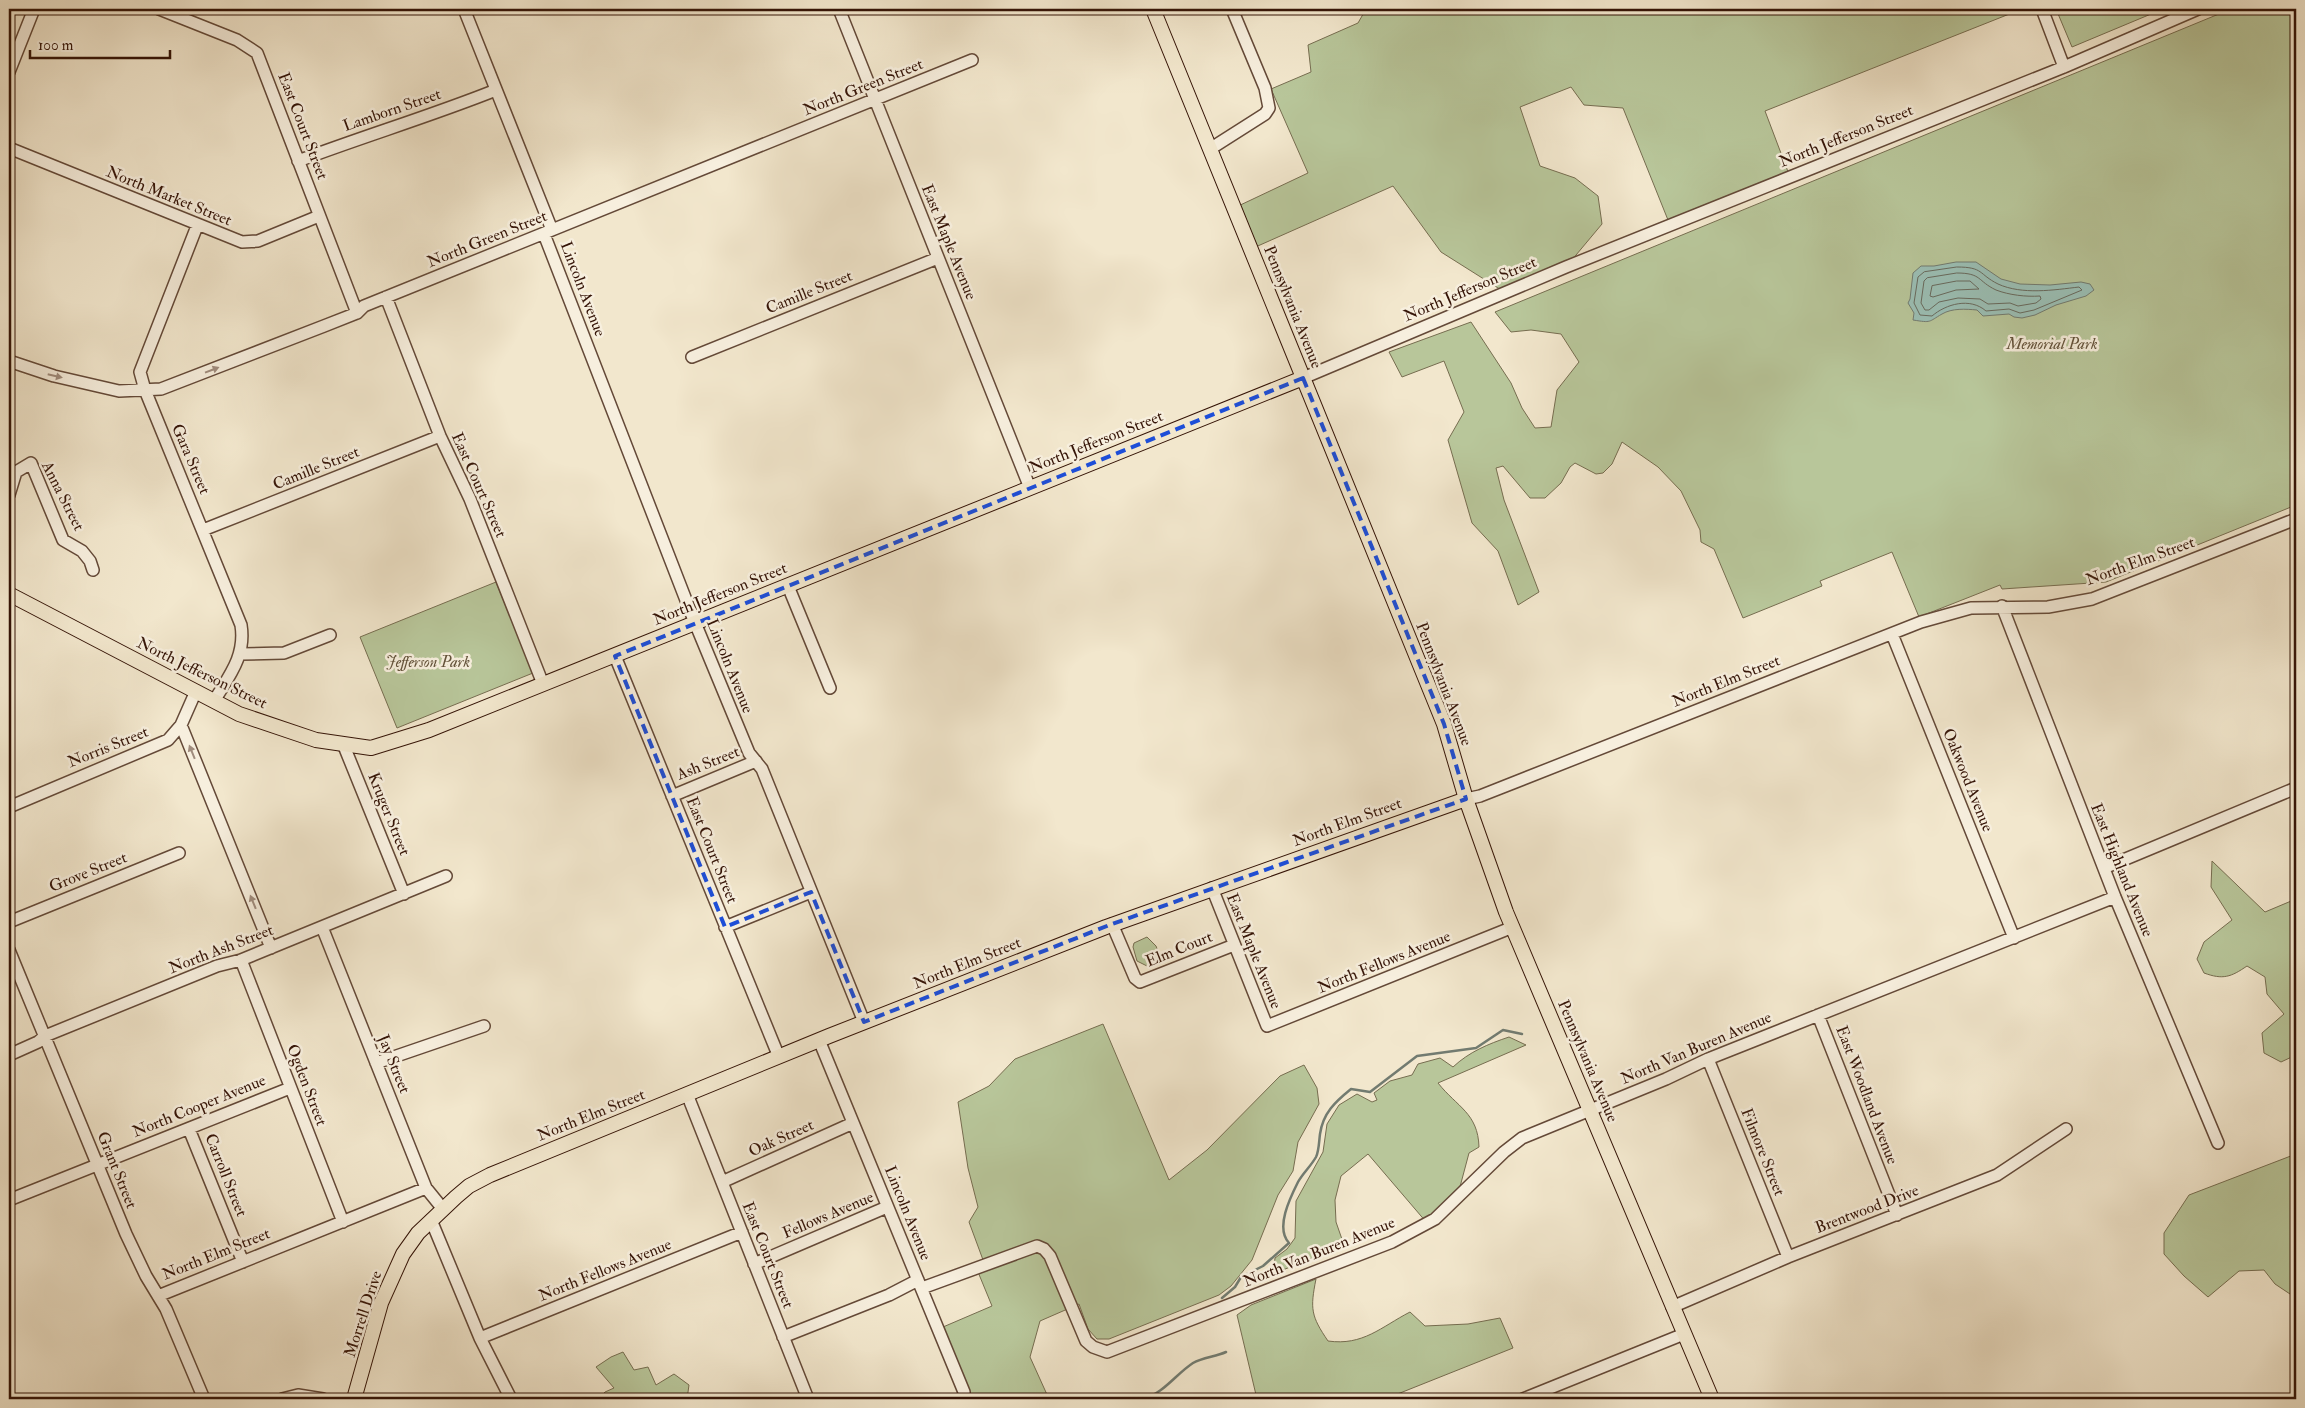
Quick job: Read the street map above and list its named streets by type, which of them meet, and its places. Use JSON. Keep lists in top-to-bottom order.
{
  "streets": {
    "main road": [
      "North Jefferson Street",
      "Pennsylvania Avenue",
      "North Elm Street",
      "Morrell Drive"
    ],
    "street": [
      "North Green Street",
      "Lamborn Street",
      "East Court Street",
      "North Market Street",
      "East Maple Avenue",
      "Lincoln Avenue",
      "Camille Street",
      "Gara Street",
      "Anna Street",
      "Norris Street",
      "Ash Street",
      "Oakwood Avenue",
      "Kruger Street",
      "East Highland Avenue",
      "Grove Street",
      "North Ash Street",
      "Elm Court",
      "North Fellows Avenue",
      "North Van Buren Avenue",
      "Jay Street",
      "Ogden Street",
      "East Woodland Avenue",
      "North Cooper Avenue",
      "Oak Street",
      "Filmore Street",
      "Grant Street",
      "Carroll Street",
      "Brentwood Drive",
      "Fellows Avenue"
    ]
  },
  "crossings": [
    ["North Green Street", "East Court Street"],
    ["North Green Street", "East Maple Avenue"],
    ["North Green Street", "Lincoln Avenue"],
    ["North Green Street", "Gara Street"],
    ["Lamborn Street", "East Court Street"],
    ["Lamborn Street", "Lincoln Avenue"],
    ["East Court Street", "North Jefferson Street"],
    ["East Court Street", "North Market Street"],
    ["East Court Street", "Camille Street"],
    ["East Court Street", "North Elm Street"],
    ["East Court Street", "Ash Street"],
    ["East Court Street", "North Fellows Avenue"],
    ["East Court Street", "Oak Street"],
    ["East Court Street", "Fellows Avenue"],
    ["North Jefferson Street", "East Maple Avenue"],
    ["North Jefferson Street", "Lincoln Avenue"],
    ["North Jefferson Street", "Pennsylvania Avenue"],
    ["North Jefferson Street", "Gara Street"],
    ["North Jefferson Street", "Norris Street"],
    ["North Jefferson Street", "Kruger Street"],
    ["North Market Street", "Gara Street"],
    ["East Maple Avenue", "Camille Street"],
    ["East Maple Avenue", "North Elm Street"],
    ["East Maple Avenue", "Elm Court"],
    ["East Maple Avenue", "North Fellows Avenue"],
    ["Lincoln Avenue", "North Elm Street"],
    ["Lincoln Avenue", "Ash Street"],
    ["Lincoln Avenue", "North Van Buren Avenue"],
    ["Lincoln Avenue", "Oak Street"],
    ["Lincoln Avenue", "Fellows Avenue"],
    ["Camille Street", "Gara Street"],
    ["Pennsylvania Avenue", "North Elm Street"],
    ["Pennsylvania Avenue", "North Fellows Avenue"],
    ["Pennsylvania Avenue", "North Van Buren Avenue"],
    ["Pennsylvania Avenue", "Brentwood Drive"],
    ["North Elm Street", "Oakwood Avenue"],
    ["North Elm Street", "East Highland Avenue"],
    ["North Elm Street", "Elm Court"],
    ["North Elm Street", "Jay Street"],
    ["North Elm Street", "Ogden Street"],
    ["North Elm Street", "Grant Street"],
    ["North Elm Street", "Carroll Street"],
    ["North Elm Street", "Morrell Drive"],
    ["Oakwood Avenue", "North Van Buren Avenue"],
    ["Kruger Street", "North Ash Street"],
    ["East Highland Avenue", "North Van Buren Avenue"],
    ["North Ash Street", "Jay Street"],
    ["North Ash Street", "Ogden Street"],
    ["North Ash Street", "Grant Street"],
    ["North Van Buren Avenue", "East Woodland Avenue"],
    ["North Van Buren Avenue", "Filmore Street"],
    ["Ogden Street", "North Cooper Avenue"],
    ["East Woodland Avenue", "Brentwood Drive"],
    ["North Cooper Avenue", "Grant Street"],
    ["North Cooper Avenue", "Carroll Street"],
    ["Filmore Street", "Brentwood Drive"]
  ],
  "parks": ["Memorial Park", "Jefferson Park"],
  "scale_bar": "100 m"
}
